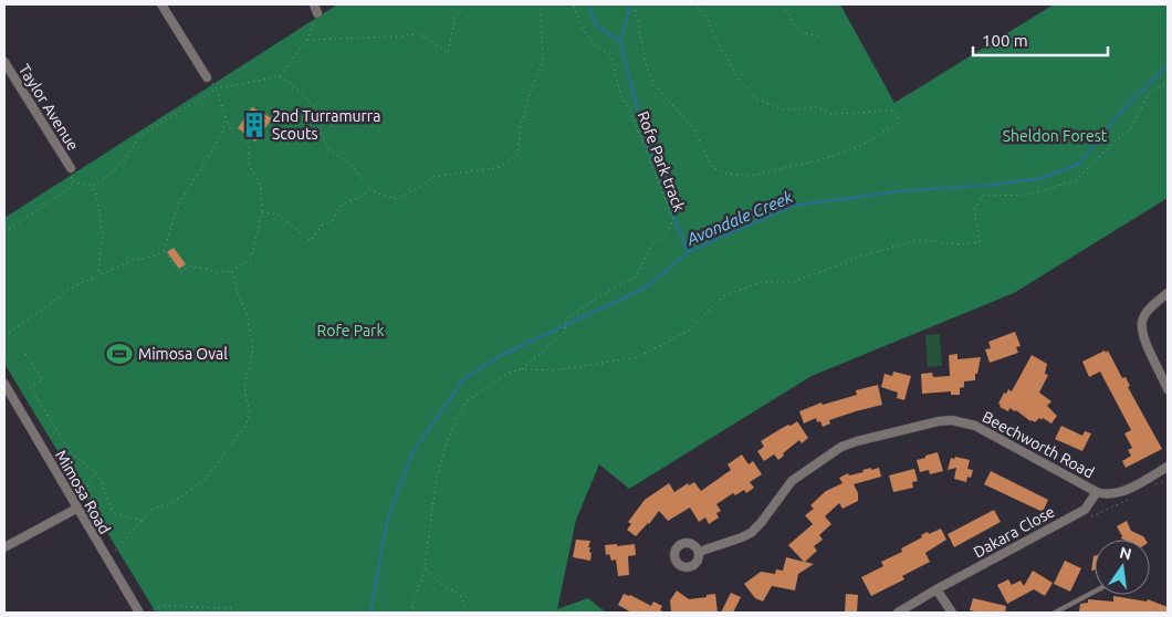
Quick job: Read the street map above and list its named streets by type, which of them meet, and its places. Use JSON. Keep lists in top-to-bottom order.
{
  "streets": {
    "street": [
      "Taylor Avenue",
      "Beechworth Road",
      "Mimosa Road",
      "Dakara Close"
    ],
    "path": ["Rofe Park track"]
  },
  "crossings": [
    ["Beechworth Road", "Dakara Close"]
  ],
  "water": ["Avondale Creek"],
  "parks": ["Sheldon Forest", "Rofe Park"],
  "places": {
    "building": ["2nd Turramurra Scouts"],
    "sports": ["Mimosa Oval"]
  },
  "scale_bar": "100 m",
  "north": "top"
}
